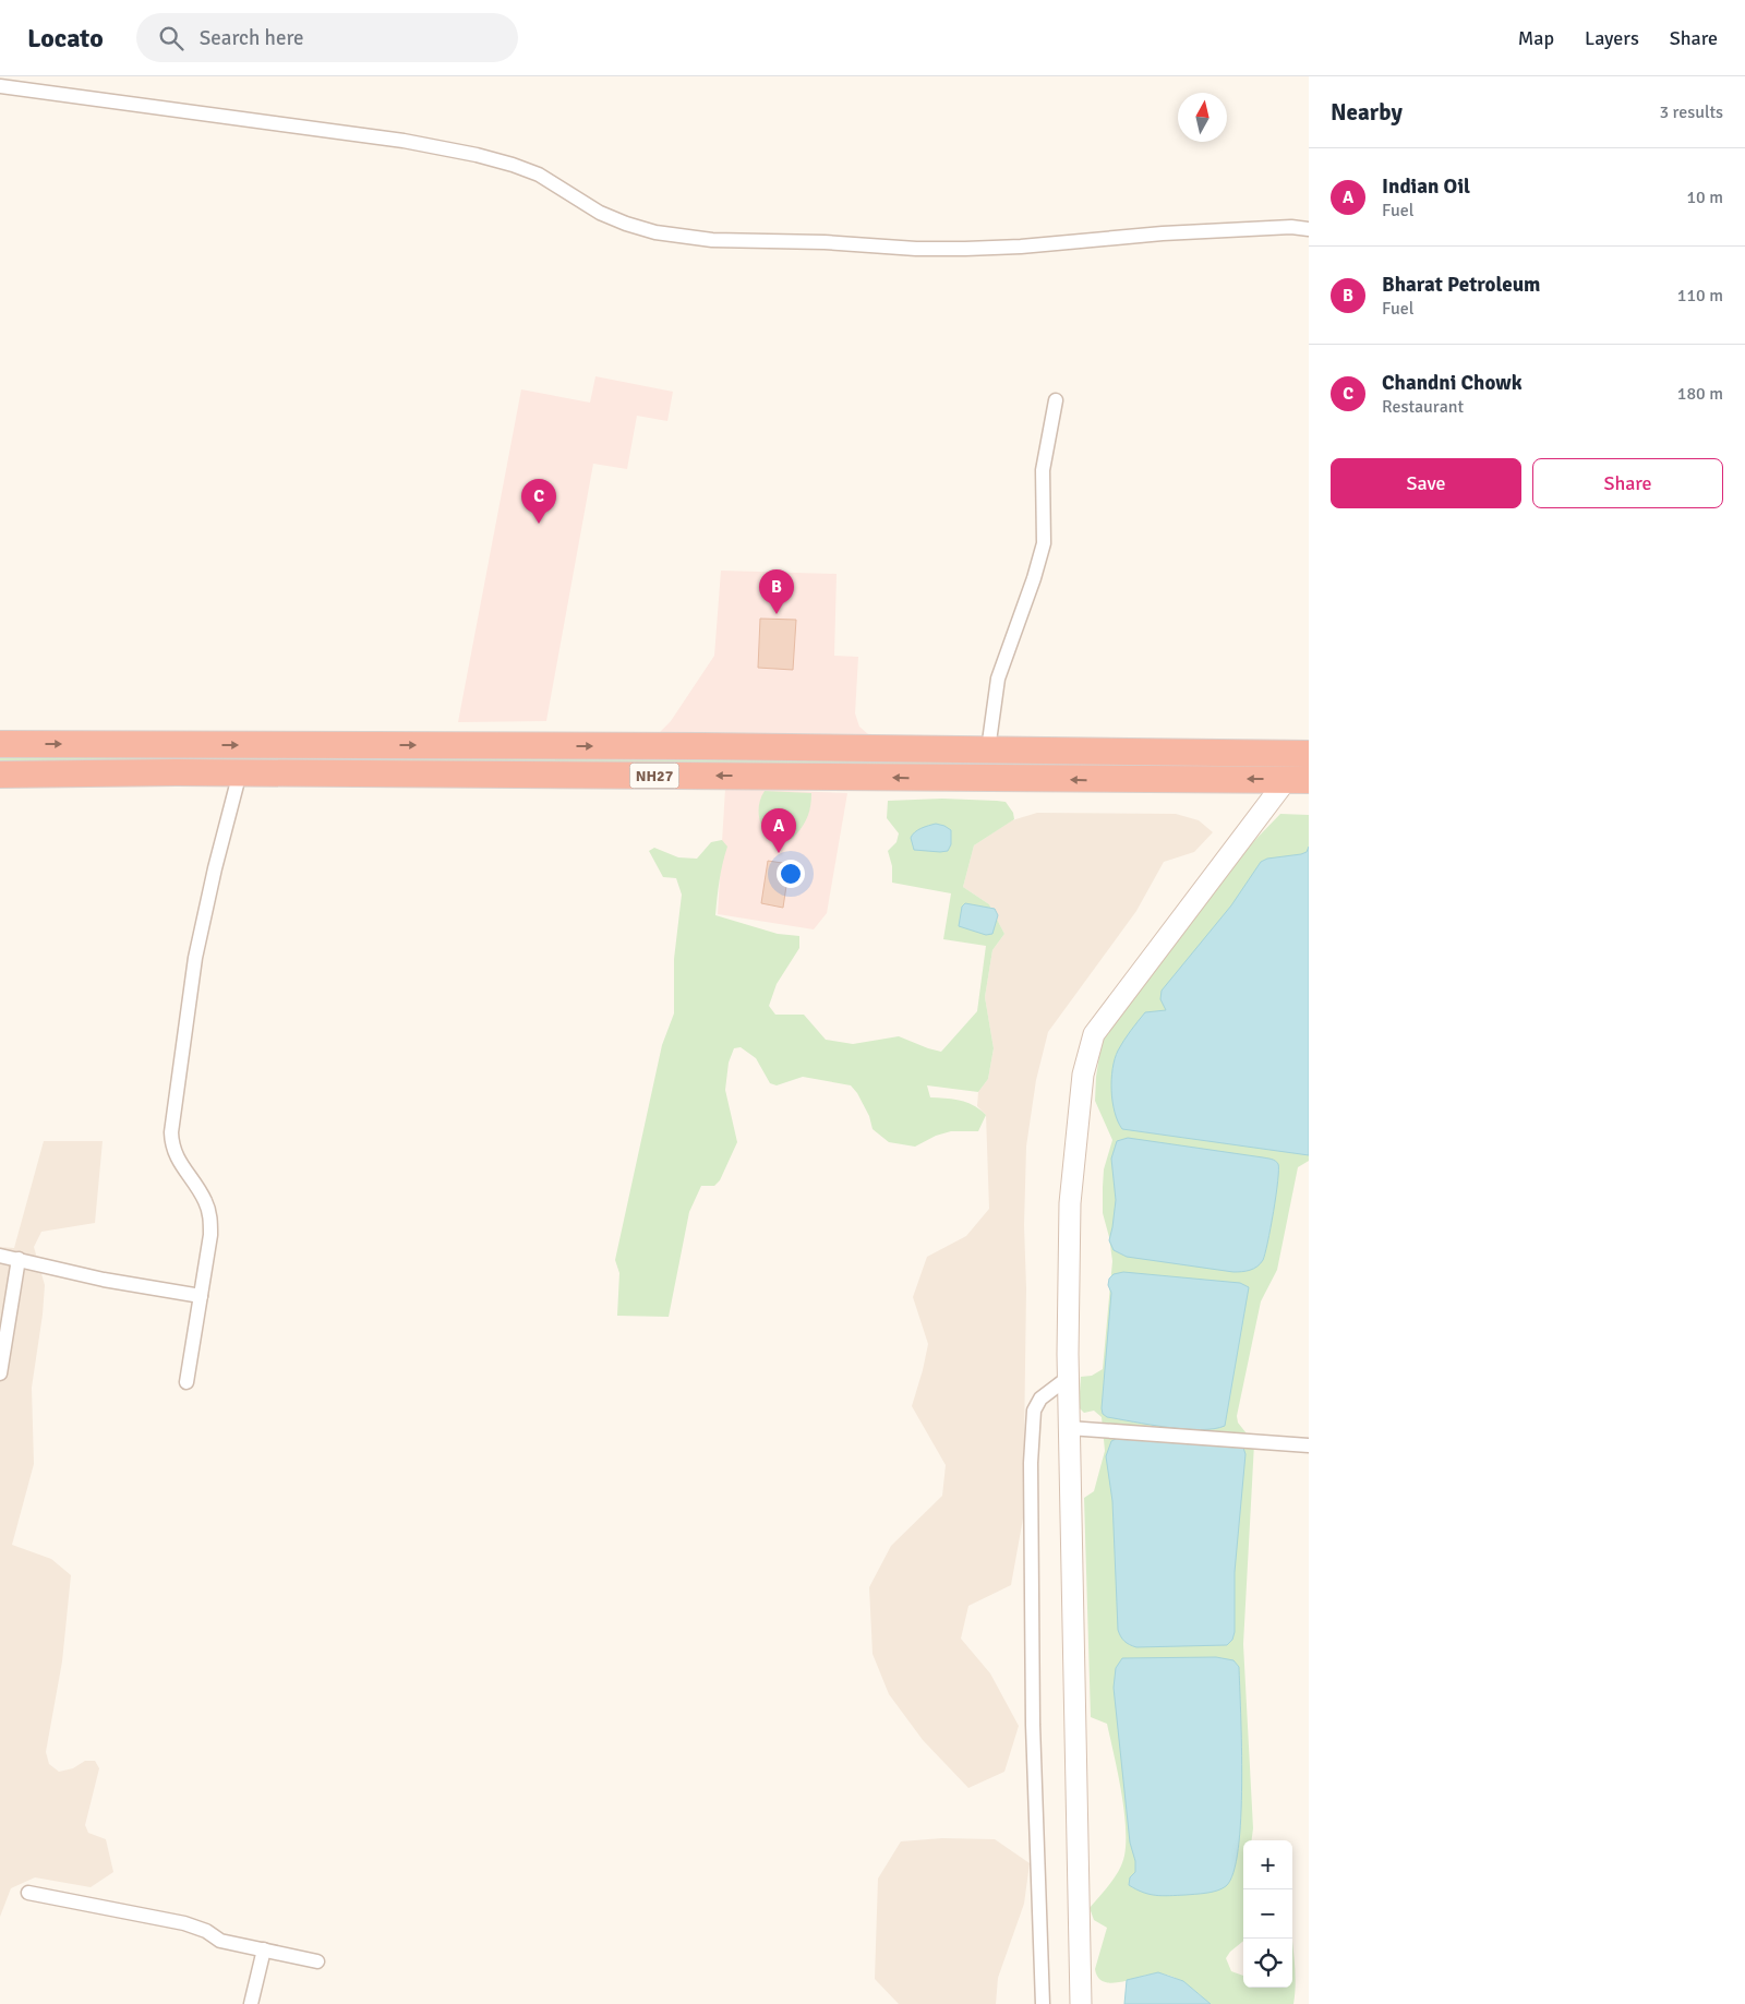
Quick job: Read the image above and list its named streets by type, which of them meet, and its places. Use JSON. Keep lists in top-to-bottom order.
{
  "streets": {
    "highway": ["NH27"]
  },
  "north": "top",
  "page": {
    "header": "Locato",
    "search": "Search here",
    "nav": ["Map", "Layers", "Share"],
    "heading": ["Nearby", "3 results"],
    "list": [
      {
        "mark": "A",
        "name": "Indian Oil",
        "note": "Fuel",
        "value": "10 m"
      },
      {
        "mark": "B",
        "name": "Bharat Petroleum",
        "note": "Fuel",
        "value": "110 m"
      },
      {
        "mark": "C",
        "name": "Chandni Chowk",
        "note": "Restaurant",
        "value": "180 m"
      }
    ],
    "buttons": ["Save", "Share"],
    "pins": ["C", "B", "A"],
    "map_buttons": ["+", "−"]
  }
}
